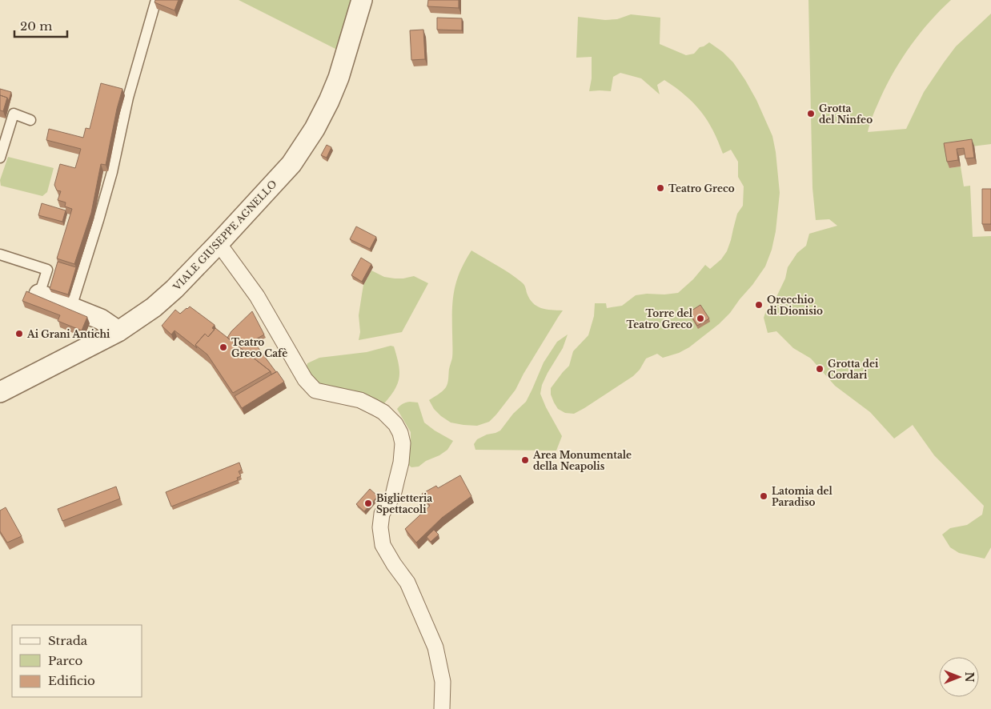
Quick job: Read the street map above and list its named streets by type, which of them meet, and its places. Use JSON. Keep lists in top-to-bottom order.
{
  "streets": {
    "street": ["VIALE GIUSEPPE AGNELLO"]
  },
  "places": [
    "Grotta del Ninfeo",
    "Teatro Greco",
    "Orecchio di Dionisio",
    "Torre del Teatro Greco",
    "Ai Grani Antichi",
    "Teatro Greco Cafè",
    "Grotta dei Cordari",
    "Area Monumentale della Neapolis",
    "Latomia del Paradiso",
    "Biglietteria Spettacoli"
  ],
  "legend": ["Strada", "Parco", "Edificio"],
  "scale_bar": "20 m",
  "north": "right"
}
